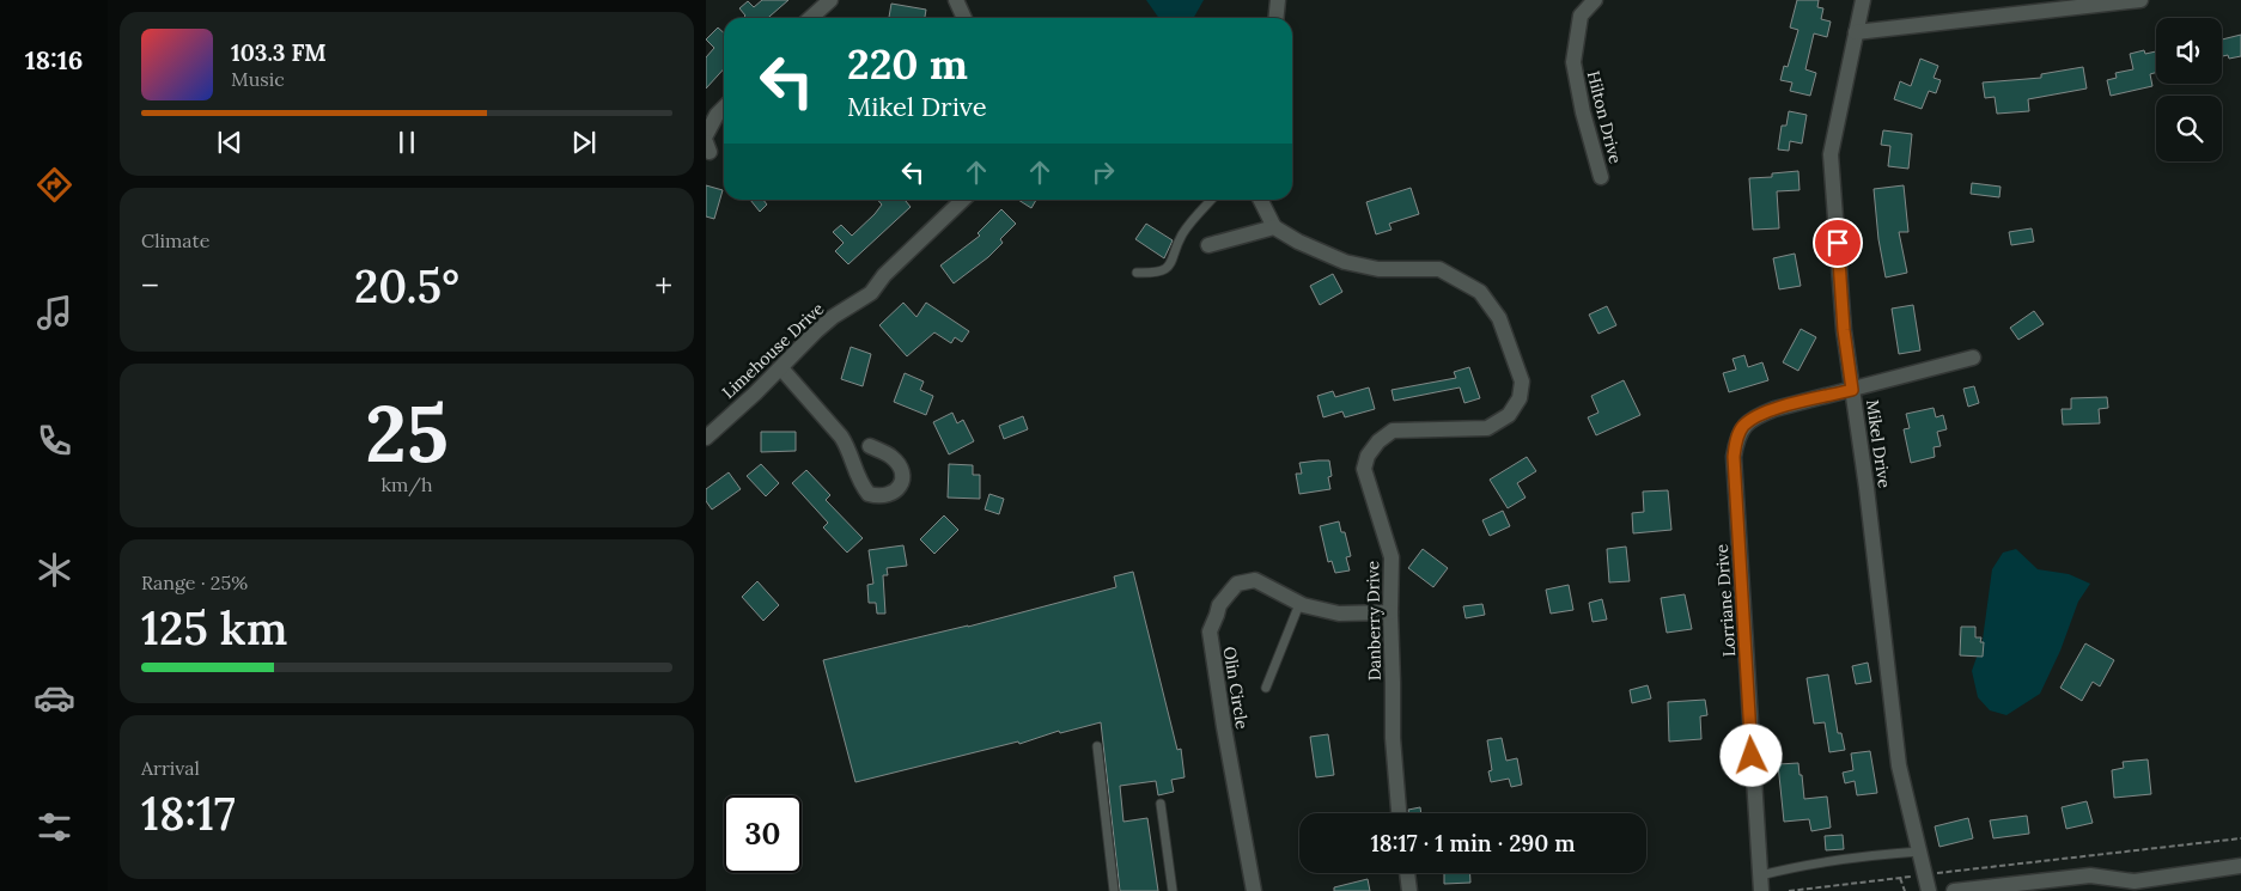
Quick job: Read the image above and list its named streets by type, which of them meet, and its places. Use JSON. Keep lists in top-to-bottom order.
{
  "streets": {
    "street": [
      "Hilton Drive",
      "Limehouse Drive",
      "Mikel Drive",
      "Lorriane Drive",
      "Danberry Drive",
      "Olin Circle"
    ]
  },
  "crossings": [
    ["Mikel Drive", "Lorriane Drive"],
    ["Danberry Drive", "Olin Circle"]
  ],
  "page": {
    "tabs": "18:16",
    "turn": ["220 m", "Mikel Drive"],
    "song": ["103.3 FM", "Music"],
    "tile": [
      "Climate",
      ["25", "km/h"],
      ["Range · 25%", "125 km"],
      ["Arrival", "18:17"]
    ],
    "heat": ["−", "20.5°", "+"],
    "limit": "30",
    "trip": "18:17 · 1 min · 290 m"
  }
}
